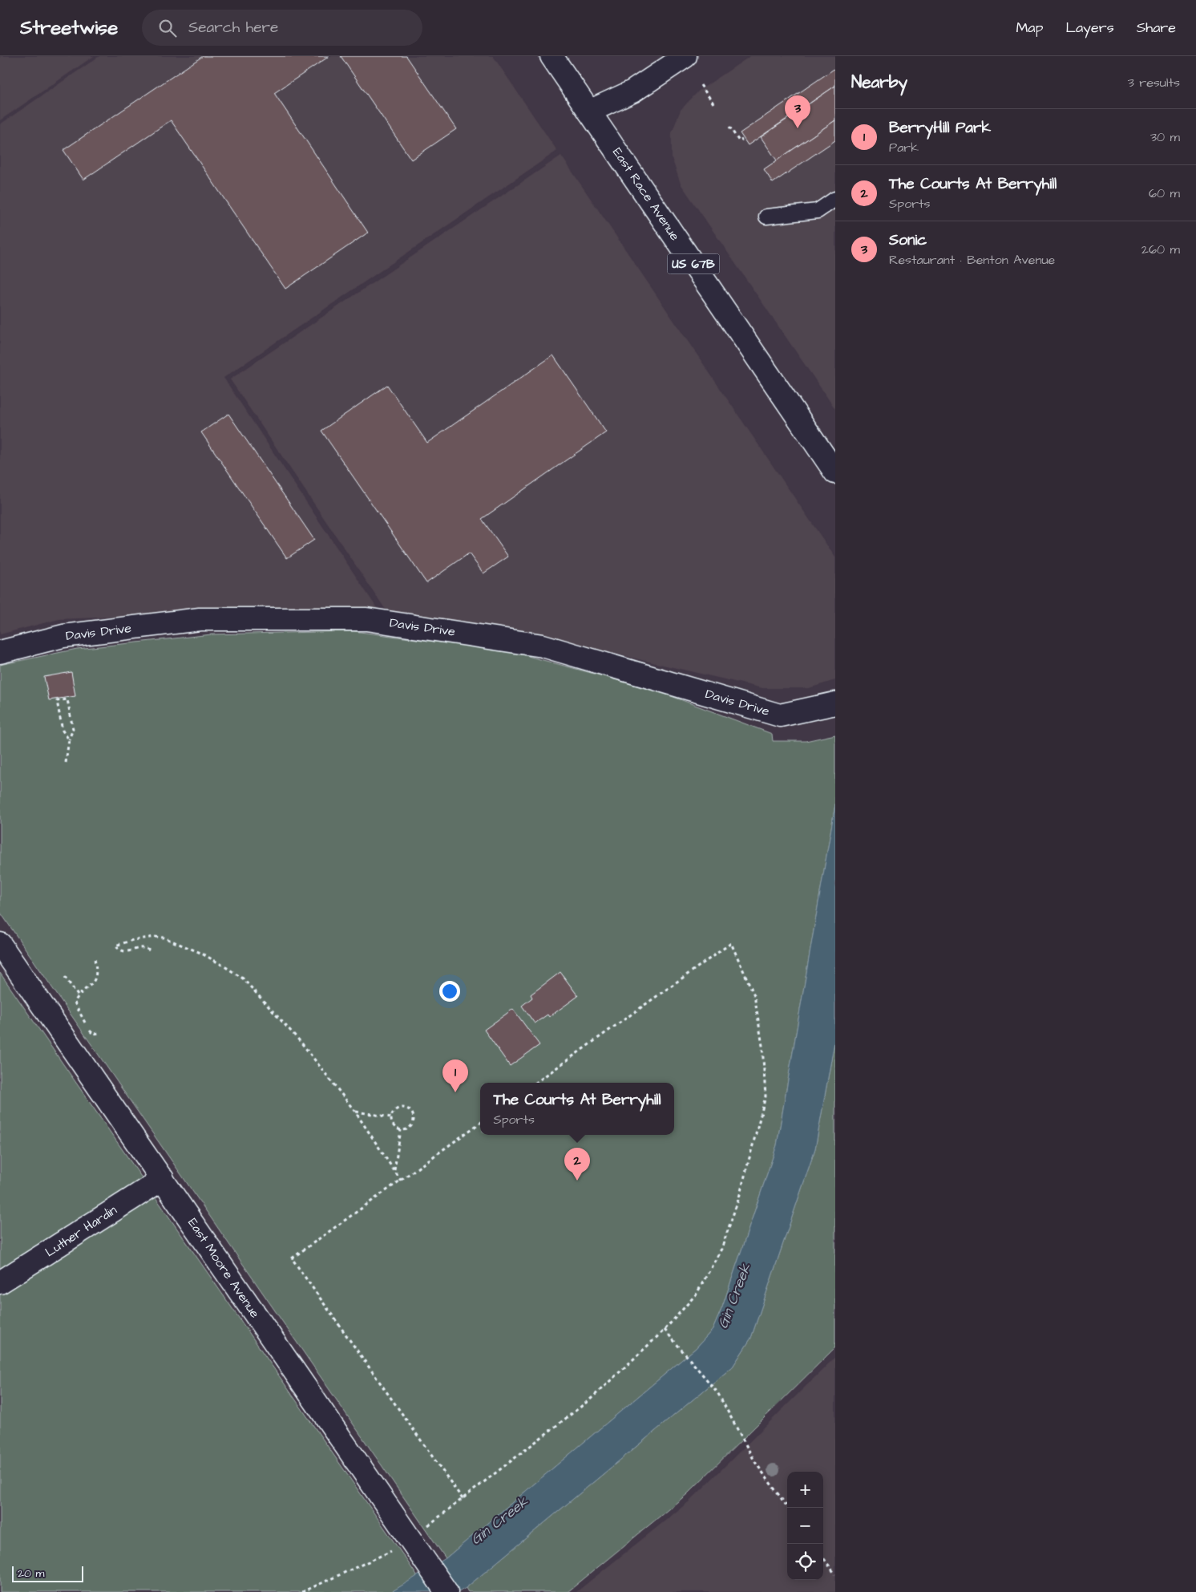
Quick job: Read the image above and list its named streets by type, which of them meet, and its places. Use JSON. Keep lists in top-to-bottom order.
{
  "streets": {
    "street": [
      "East Race Avenue",
      "US 67B",
      "Davis Drive",
      "Luther Hardin",
      "East Moore Avenue"
    ]
  },
  "crossings": [
    ["Luther Hardin", "East Moore Avenue"]
  ],
  "water": ["Gin Creek"],
  "scale_bar": "20 m",
  "page": {
    "header": "Streetwise",
    "search": "Search here",
    "nav": ["Map", "Layers", "Share"],
    "heading": ["Nearby", "3 results"],
    "pins": ["3", "1", "2"],
    "list": [
      {
        "mark": "1",
        "name": "BerryHill Park",
        "note": "Park",
        "value": "30 m"
      },
      {
        "mark": "2",
        "name": "The Courts At Berryhill",
        "note": "Sports",
        "value": "60 m"
      },
      {
        "mark": "3",
        "name": "Sonic",
        "note": "Restaurant · Benton Avenue",
        "value": "260 m"
      }
    ],
    "popup": ["The Courts At Berryhill", "Sports"],
    "map_buttons": ["+", "−"],
    "scale": "20 m"
  }
}
